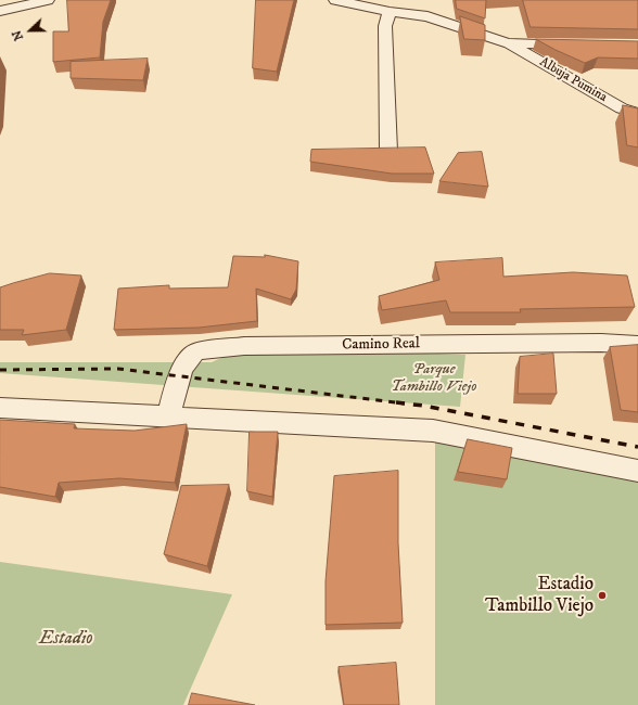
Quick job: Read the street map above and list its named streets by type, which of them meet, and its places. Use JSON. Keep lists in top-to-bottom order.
{
  "streets": {
    "street": ["Albuja Pumina", "Camino Real"]
  },
  "parks": ["Parque Tambillo Viejo", "Estadio"],
  "places": ["Estadio Tambillo Viejo"],
  "north": "left"
}
